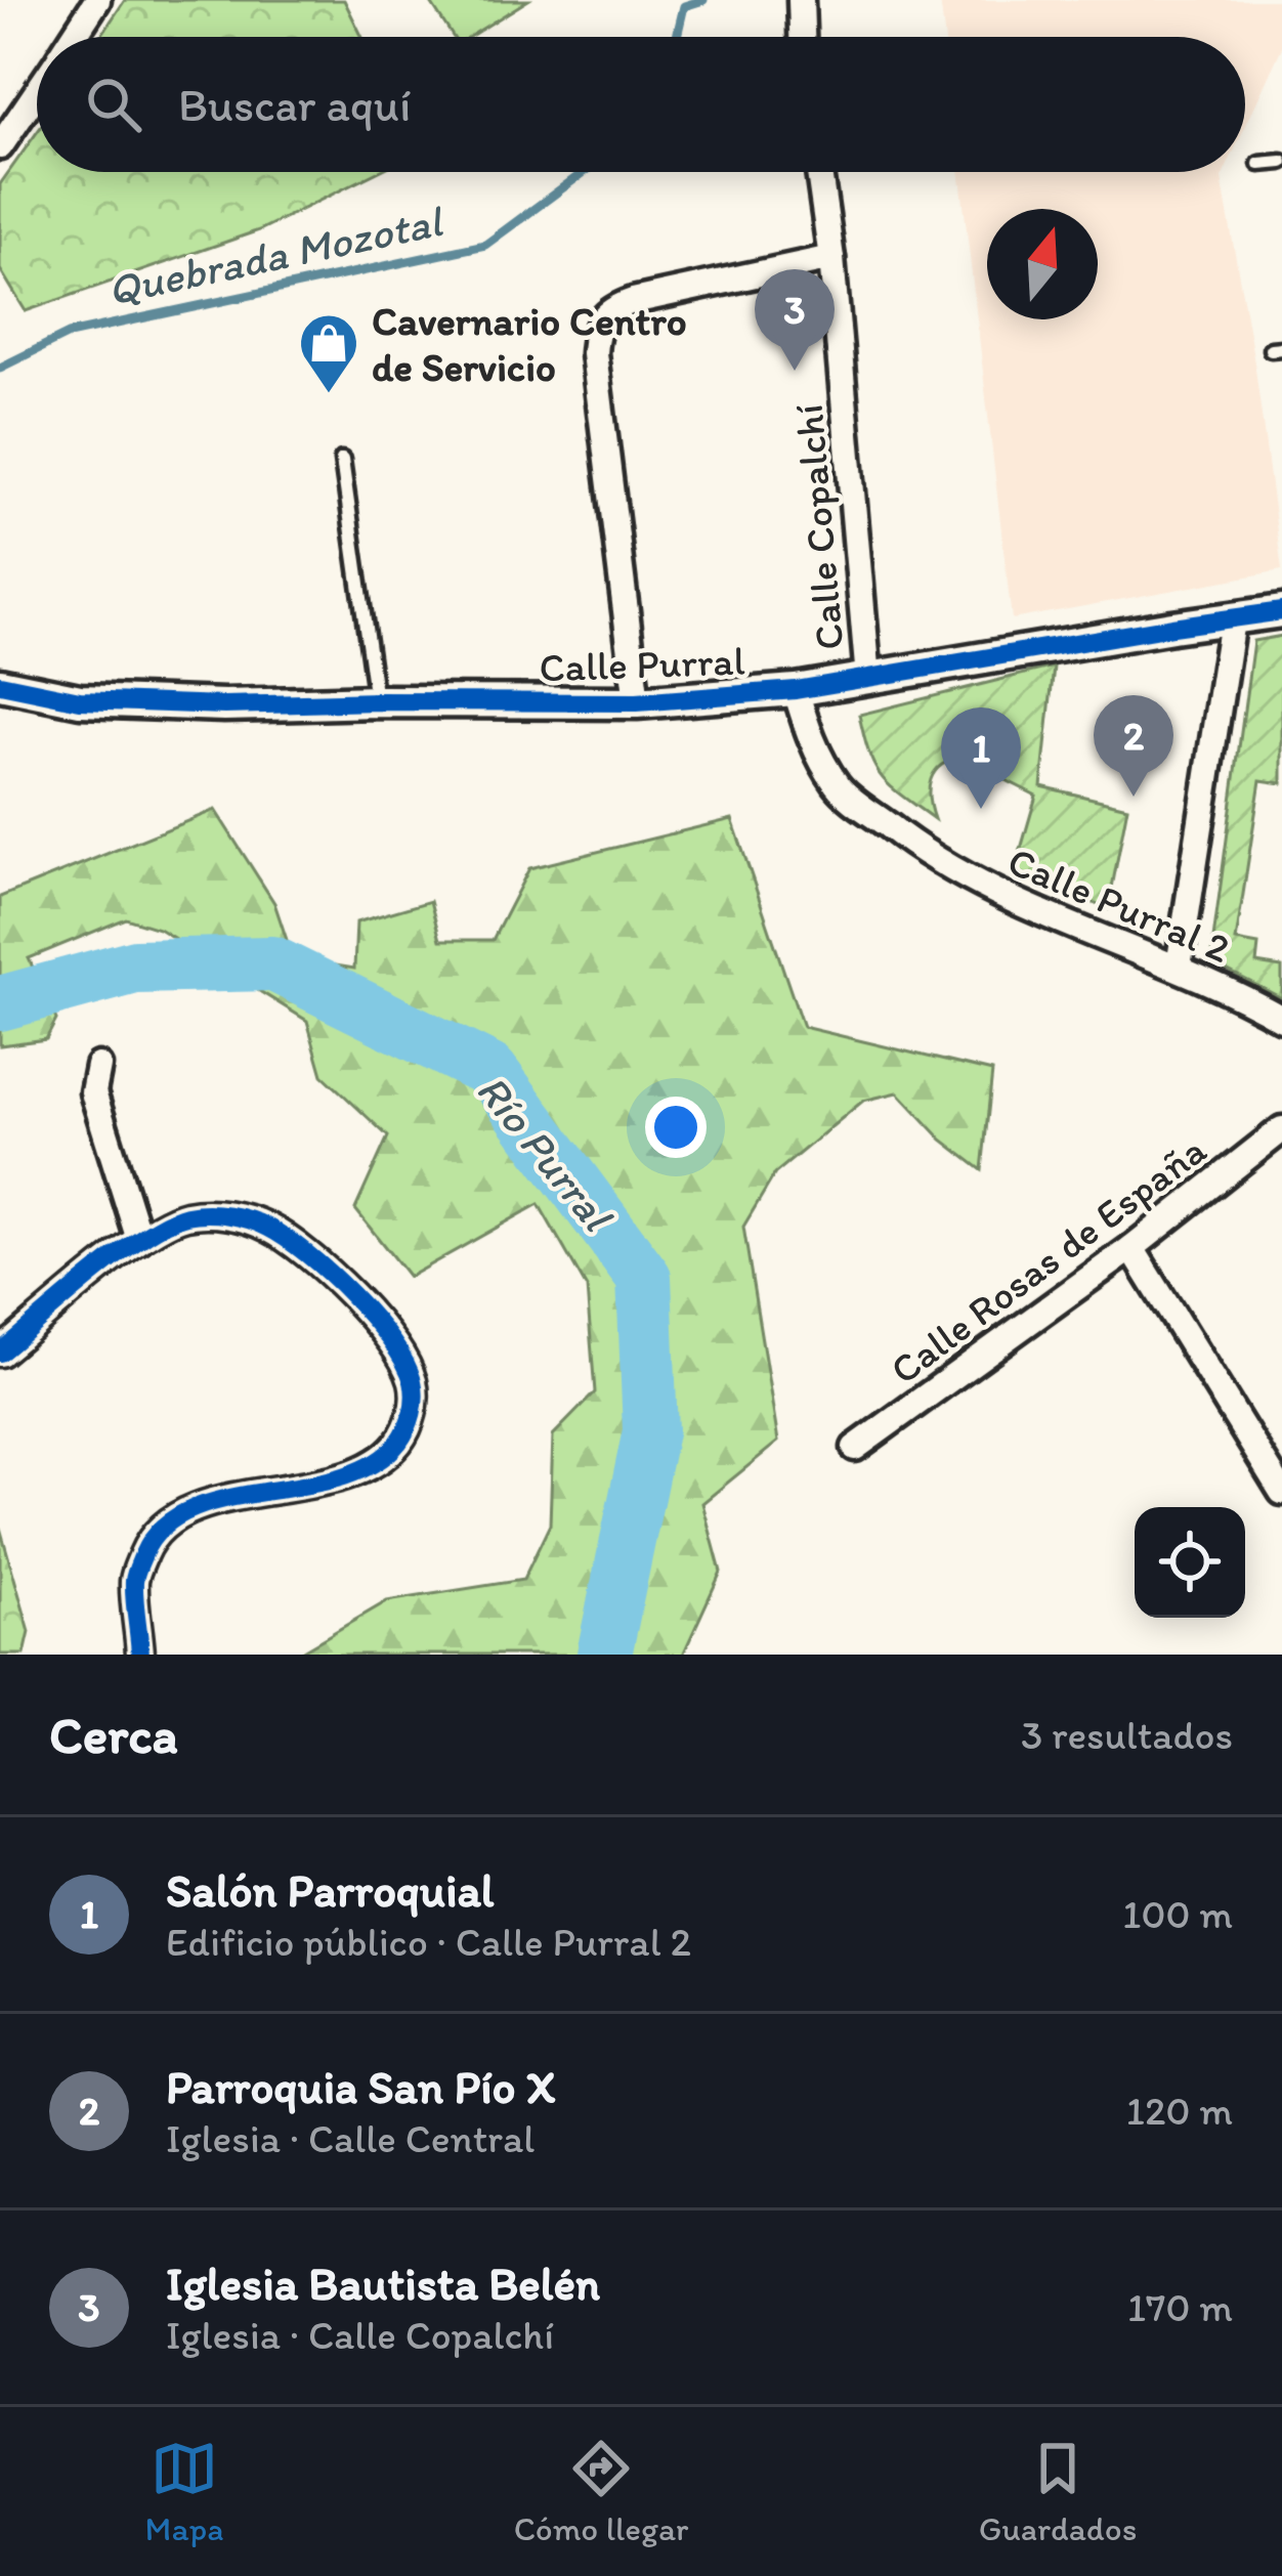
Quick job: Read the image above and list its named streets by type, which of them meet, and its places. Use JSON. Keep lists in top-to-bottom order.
{
  "streets": {
    "street": [
      "Calle Copalchí",
      "Calle Purral",
      "Calle Purral 2",
      "Calle Rosas de España"
    ]
  },
  "crossings": [
    ["Calle Copalchí", "Calle Purral"],
    ["Calle Purral", "Calle Purral 2"]
  ],
  "water": ["Quebrada Mozotal", "Río Purral"],
  "places": {
    "shop": ["Cavernario Centro de Servicio"]
  },
  "north": "top",
  "page": {
    "search": "Buscar aquí",
    "pins": ["3", "2", "1"],
    "heading": ["Cerca", "3 resultados"],
    "list": [
      {
        "mark": "1",
        "name": "Salón Parroquial",
        "note": "Edificio público · Calle Purral 2",
        "value": "100 m"
      },
      {
        "mark": "2",
        "name": "Parroquia San Pío X",
        "note": "Iglesia · Calle Central",
        "value": "120 m"
      },
      {
        "mark": "3",
        "name": "Iglesia Bautista Belén",
        "note": "Iglesia · Calle Copalchí",
        "value": "170 m"
      }
    ],
    "nav": ["Mapa", "Cómo llegar", "Guardados"]
  }
}
